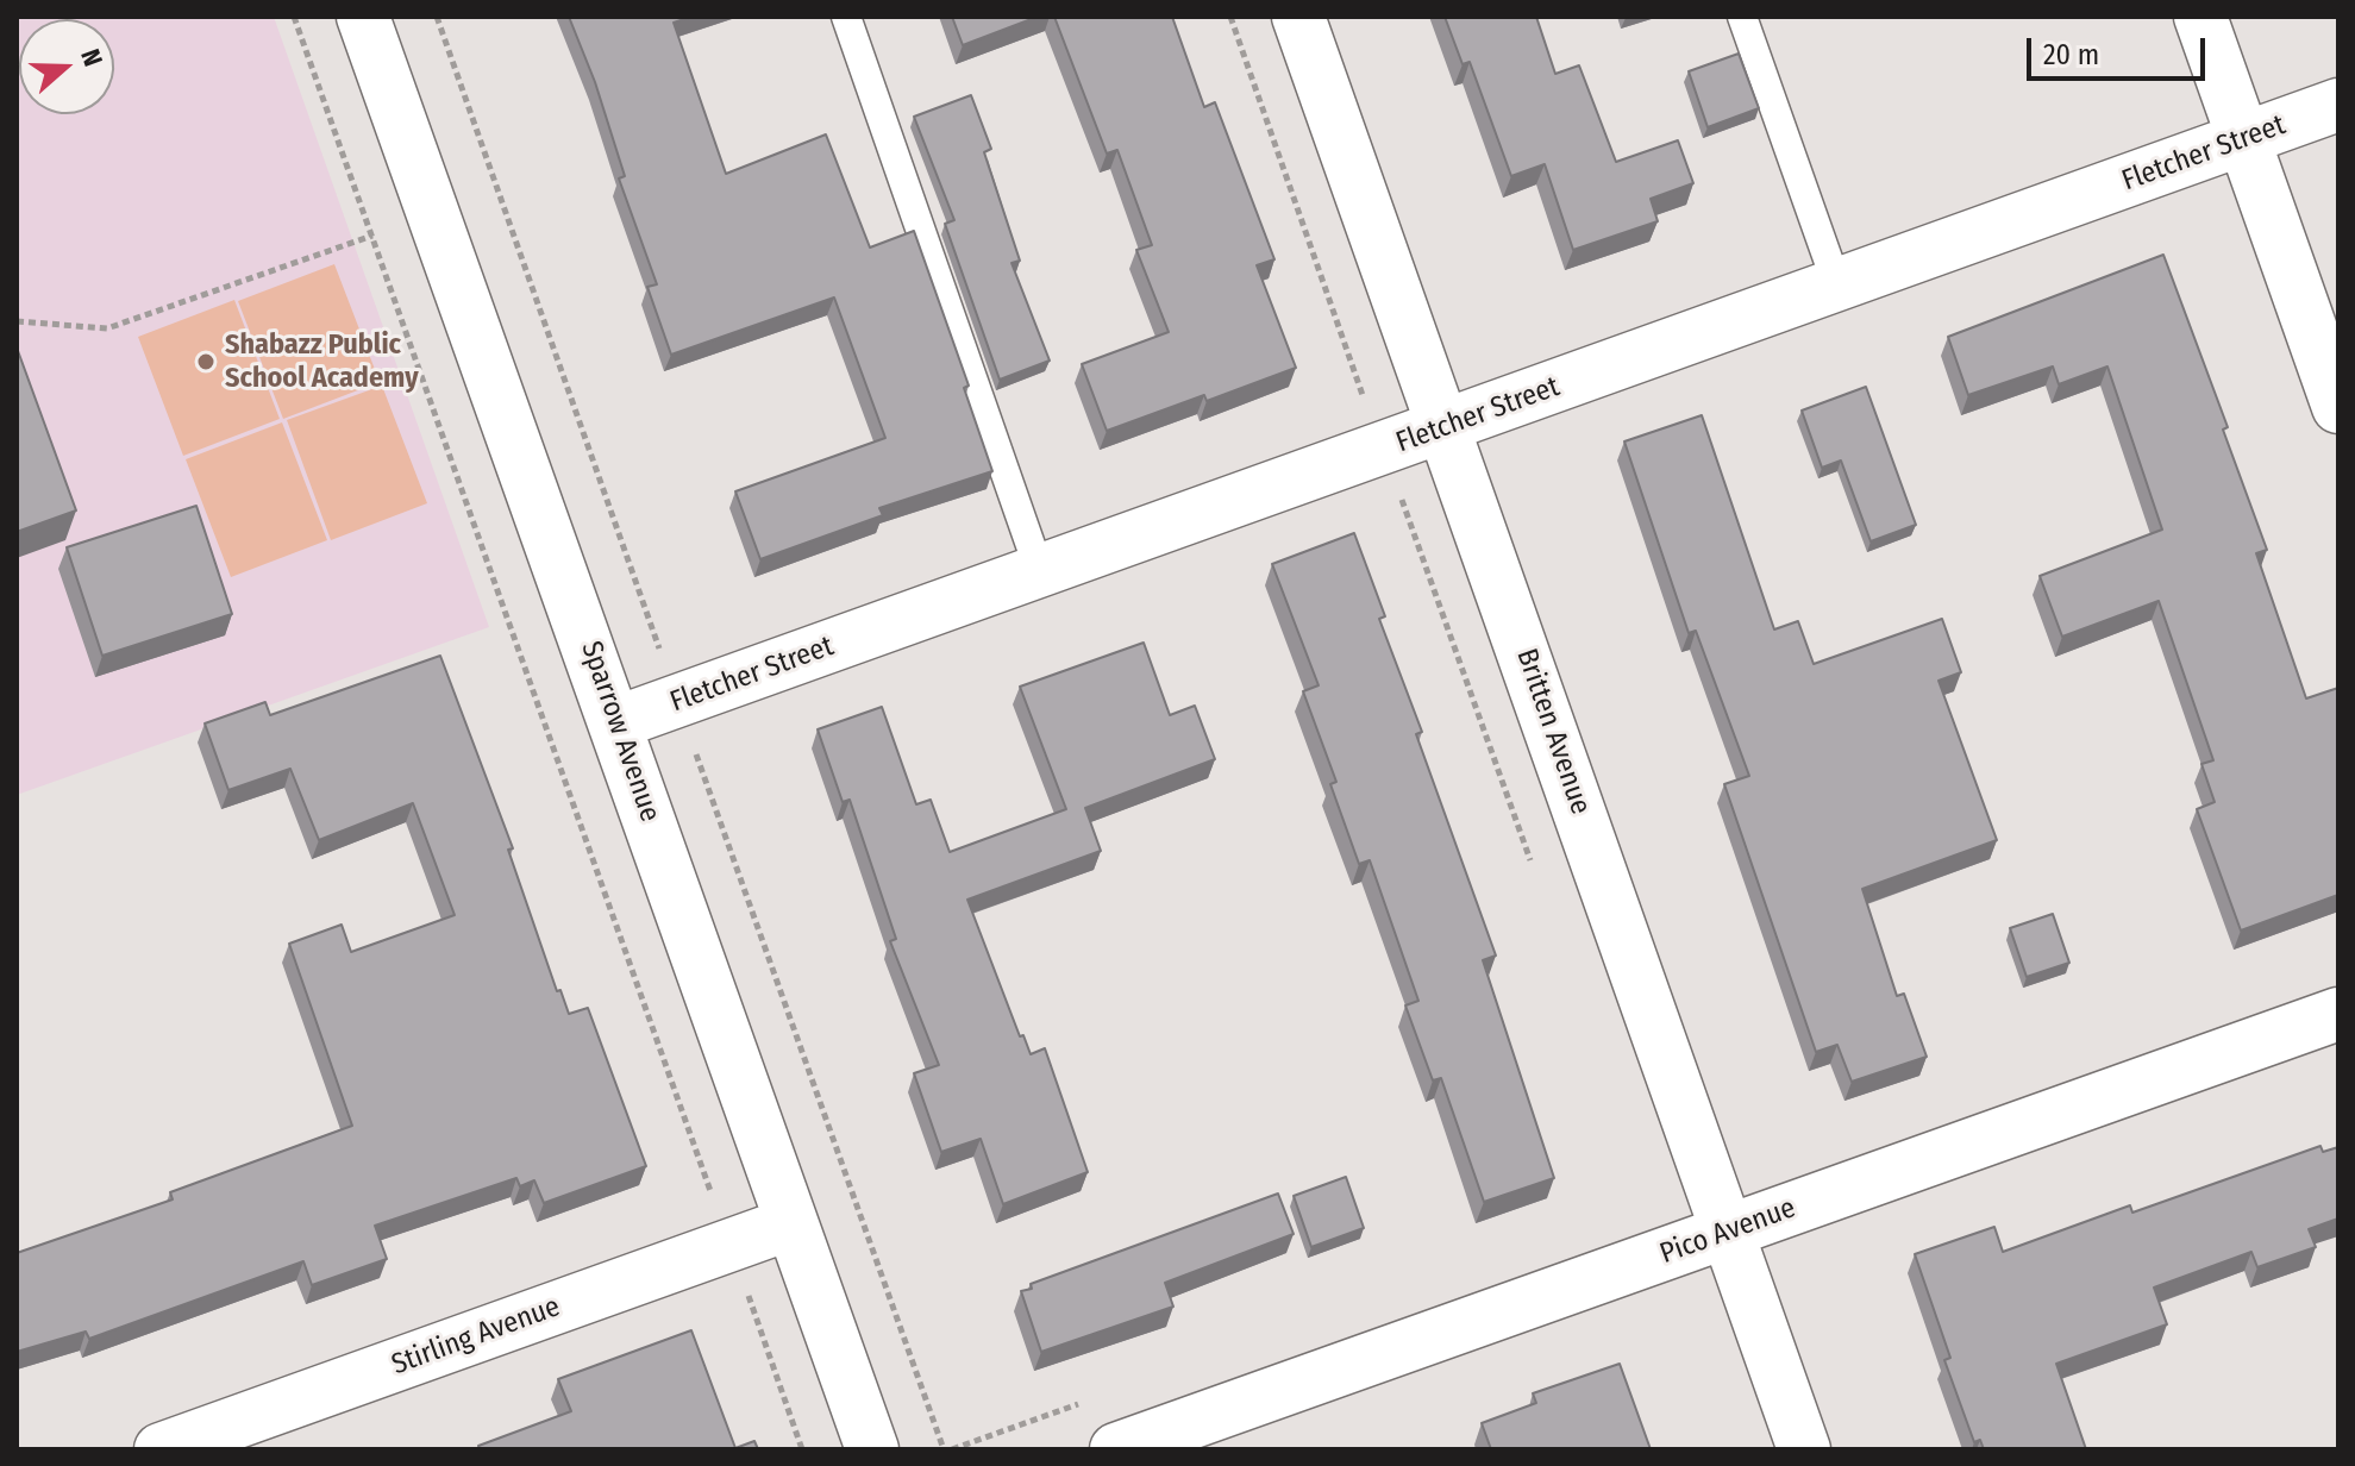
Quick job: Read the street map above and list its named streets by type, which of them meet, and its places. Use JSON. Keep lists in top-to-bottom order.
{
  "streets": {
    "street": [
      "Fletcher Street",
      "Sparrow Avenue",
      "Britten Avenue",
      "Pico Avenue",
      "Stirling Avenue"
    ]
  },
  "crossings": [
    ["Fletcher Street", "Sparrow Avenue"],
    ["Fletcher Street", "Britten Avenue"],
    ["Sparrow Avenue", "Stirling Avenue"],
    ["Britten Avenue", "Pico Avenue"]
  ],
  "places": ["Shabazz Public School Academy"],
  "scale_bar": "20 m",
  "north": "right"
}
